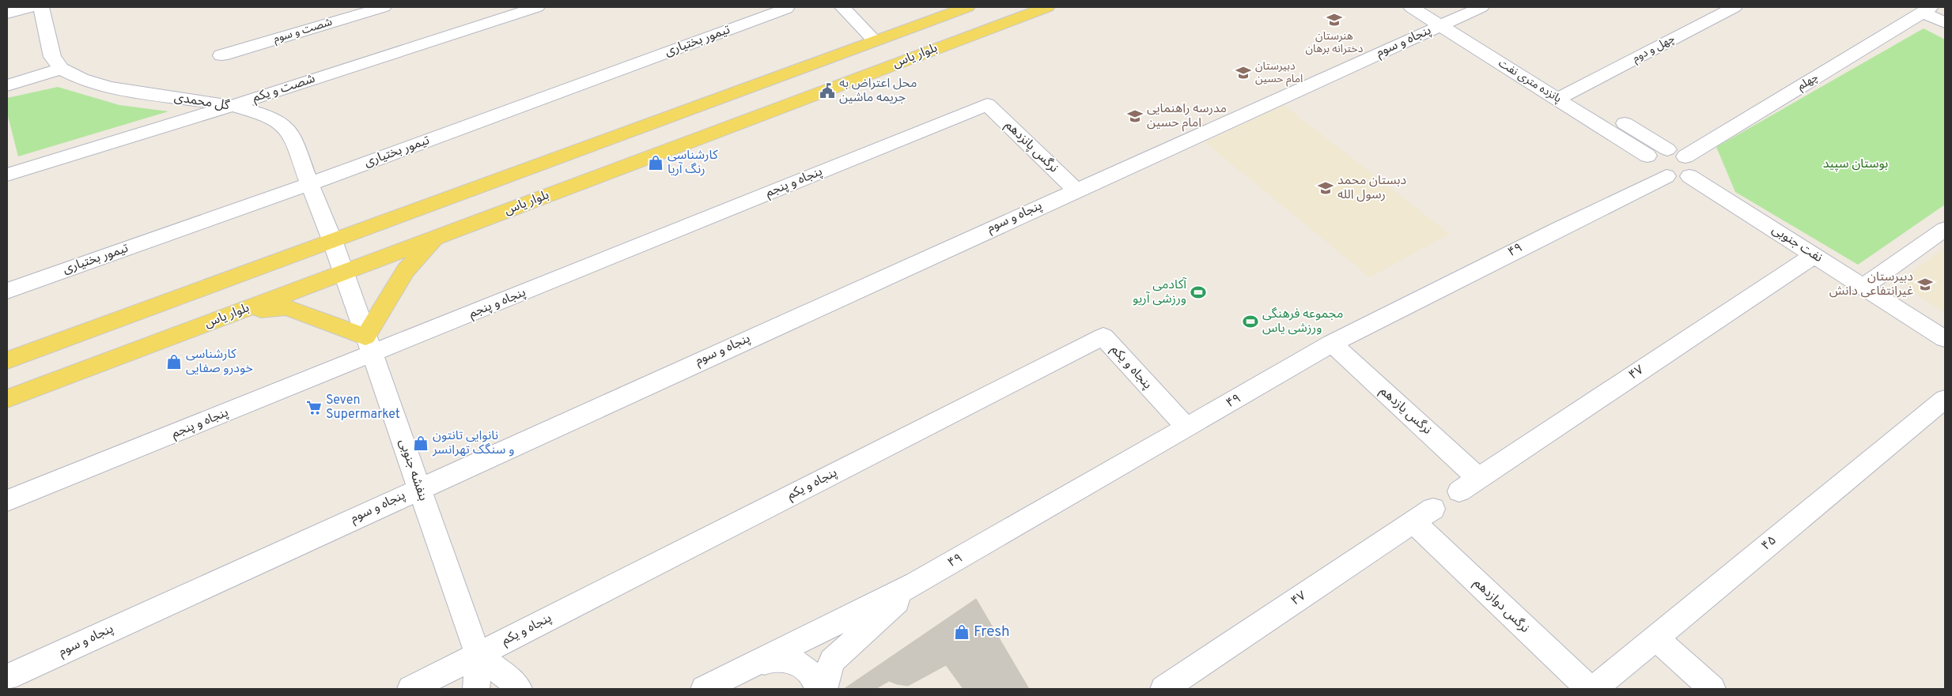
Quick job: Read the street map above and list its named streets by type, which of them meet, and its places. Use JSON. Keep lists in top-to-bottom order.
{
  "streets": {
    "main road": ["بلوار یاس"],
    "street": [
      "شصت و سوم",
      "تیمور بختیاری",
      "پنجاه و سوم",
      "چهل و دوم",
      "پانزده متری نفت",
      "چهلم",
      "شصت و یکم",
      "گل محمدی",
      "نرگس پانزدهم",
      "پنجاه و پنجم",
      "نفت جنوبی",
      "۴۹",
      "پنجاه و یکم",
      "۴۷",
      "نرگس یازدهم",
      "بنفشه جنوبی",
      "۴۵",
      "نرگس دوازدهم"
    ]
  },
  "crossings": [
    ["تیمور بختیاری", "گل محمدی"],
    ["پنجاه و سوم", "پانزده متری نفت"],
    ["پنجاه و سوم", "نرگس پانزدهم"],
    ["پنجاه و سوم", "بنفشه جنوبی"],
    ["چهل و دوم", "پانزده متری نفت"],
    ["بلوار یاس", "بنفشه جنوبی"],
    ["پانزده متری نفت", "چهلم"],
    ["پانزده متری نفت", "۴۹"],
    ["شصت و یکم", "گل محمدی"],
    ["گل محمدی", "بنفشه جنوبی"],
    ["نرگس پانزدهم", "پنجاه و پنجم"],
    ["پنجاه و پنجم", "بنفشه جنوبی"],
    ["نفت جنوبی", "۴۷"],
    ["۴۹", "پنجاه و یکم"],
    ["۴۹", "نرگس یازدهم"],
    ["پنجاه و یکم", "بنفشه جنوبی"],
    ["۴۷", "نرگس یازدهم"],
    ["۴۷", "نرگس دوازدهم"]
  ],
  "parks": ["بوستان سپید"],
  "places": {
    "school or university": [
      "هنرستان دخترانه برهان",
      "دبیرستان امام حسین",
      "مدرسه راهنمایی امام حسین",
      "دبستان محمد رسول الله",
      "دبیرستان غیرانتفاعی دانش"
    ],
    "public building": ["محل اعتراض به جریمه ماشین"],
    "shop": [
      "کارشناسی رنگ آریا",
      "کارشناسی خودرو صفایی",
      "نانوایی تانتون و سنگک تهرانسر",
      "Fresh"
    ],
    "sports": ["آکادمی ورزشی آریو", "مجموعه فرهنگی ورزشی یاس"],
    "supermarket": ["Seven Supermarket"]
  }
}
